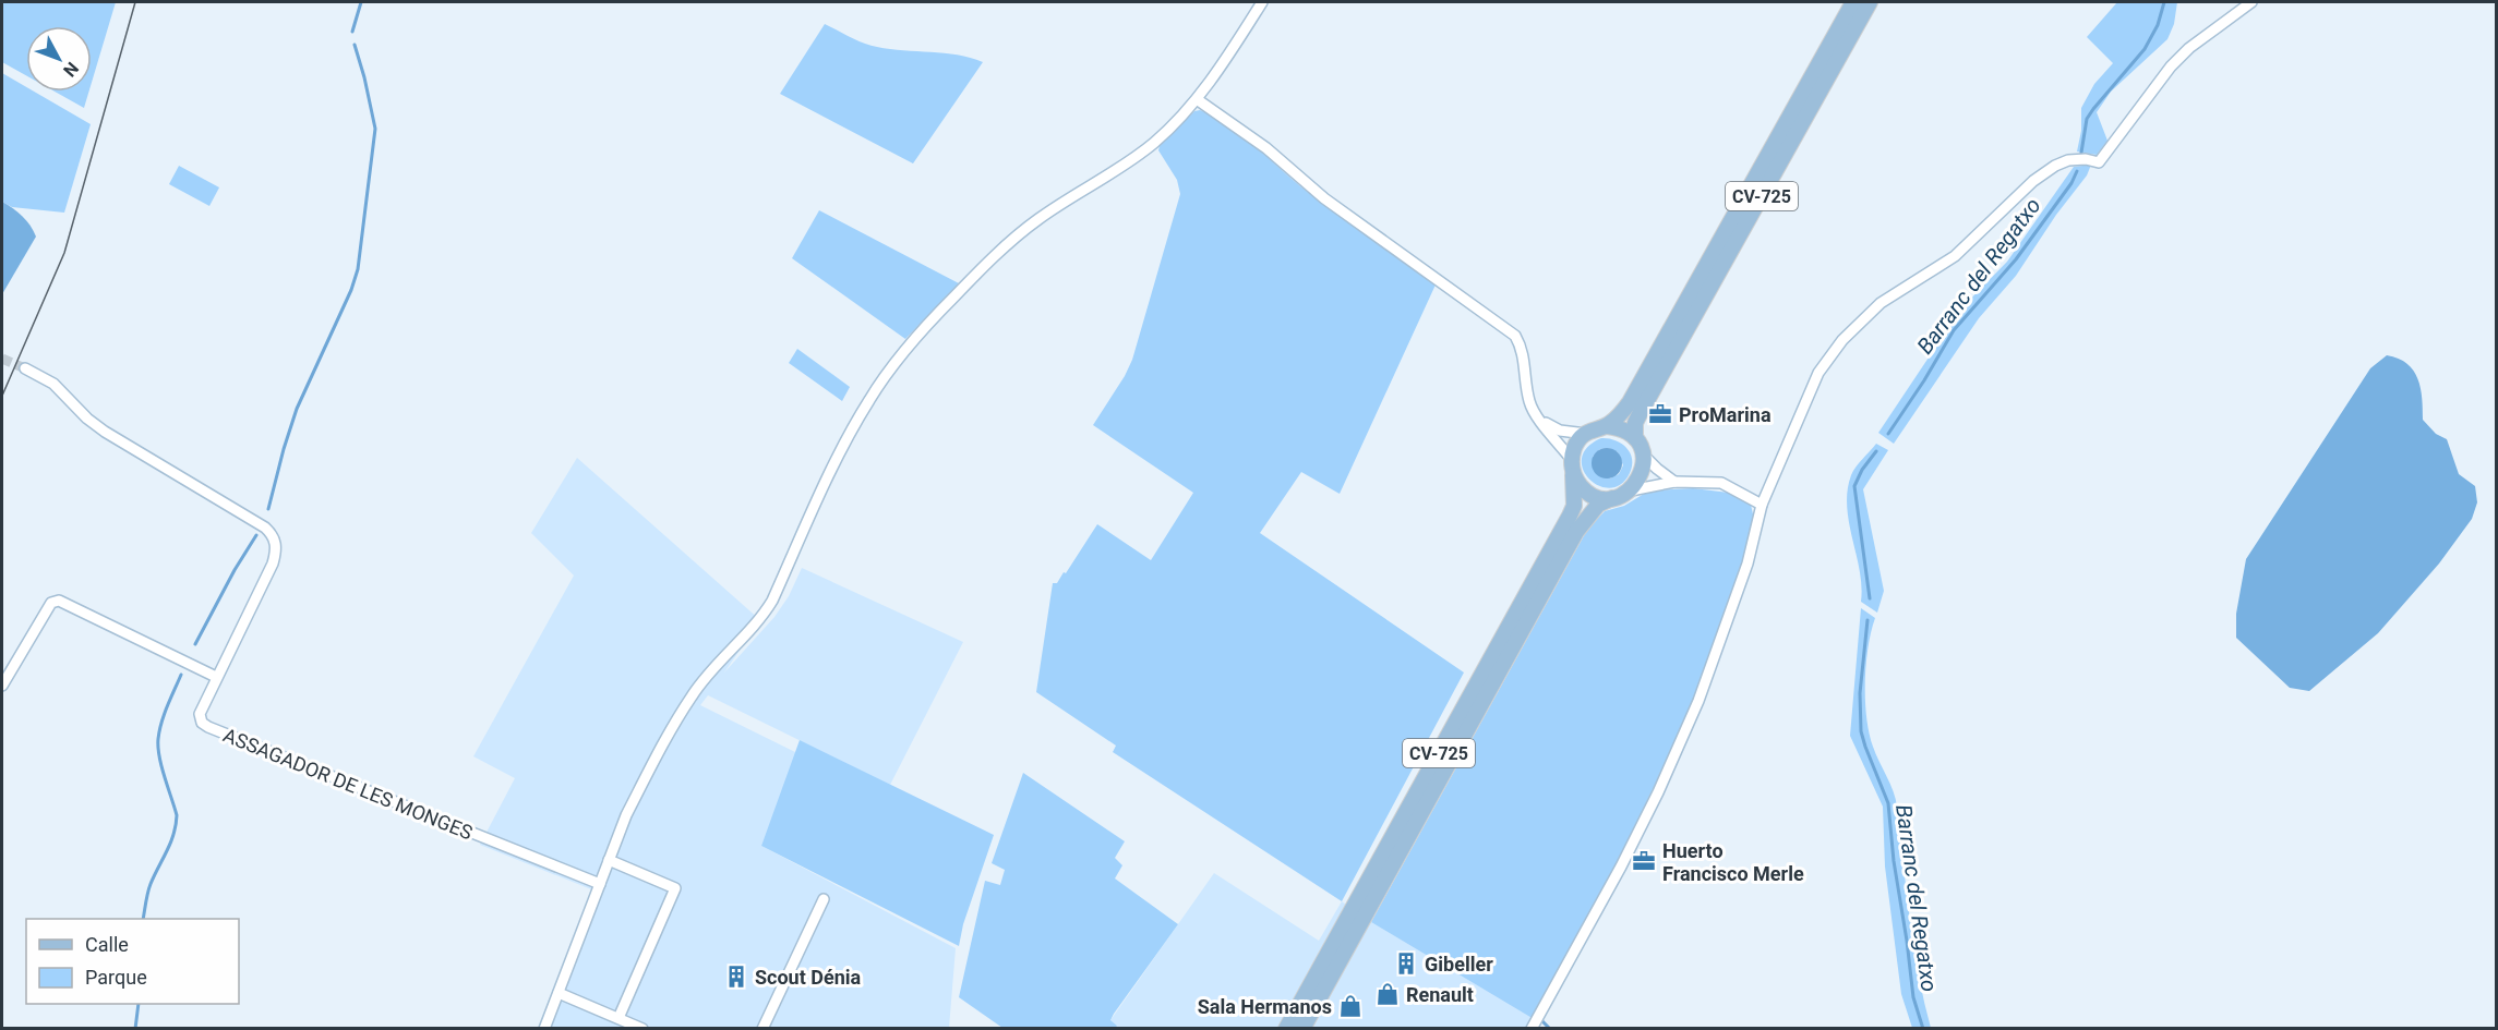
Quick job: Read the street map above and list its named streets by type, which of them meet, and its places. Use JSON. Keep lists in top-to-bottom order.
{
  "streets": {
    "main road": ["CV-725"],
    "street": ["ASSAGADOR DE LES MONGES"]
  },
  "water": ["Barranc del Regatxo"],
  "places": {
    "office": ["ProMarina", "Huerto Francisco Merle"],
    "building": ["Gibeller", "Scout Dénia"],
    "shop": ["Renault", "Sala Hermanos"]
  },
  "legend": ["Calle", "Parque"],
  "north": "bottom right"
}
